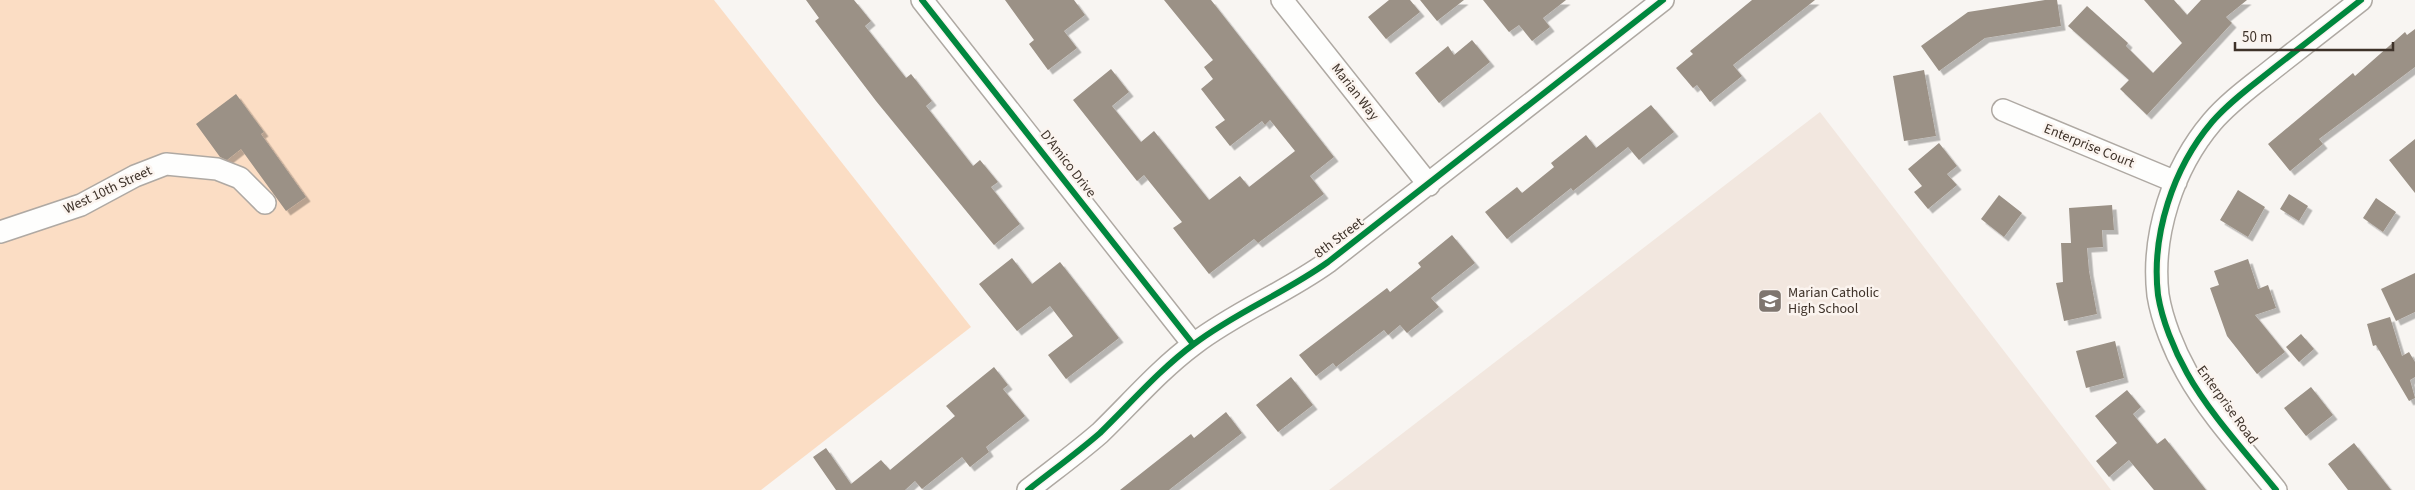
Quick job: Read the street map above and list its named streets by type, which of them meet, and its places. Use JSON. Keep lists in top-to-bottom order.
{
  "streets": {
    "street": [
      "Marian Way",
      "Enterprise Court",
      "D'Amico Drive",
      "West 10th Street",
      "8th Street",
      "Enterprise Road"
    ]
  },
  "crossings": [
    ["Marian Way", "8th Street"],
    ["Enterprise Court", "Enterprise Road"],
    ["D'Amico Drive", "8th Street"]
  ],
  "places": {
    "school or university": ["Marian Catholic High School"]
  },
  "scale_bar": "50 m"
}
